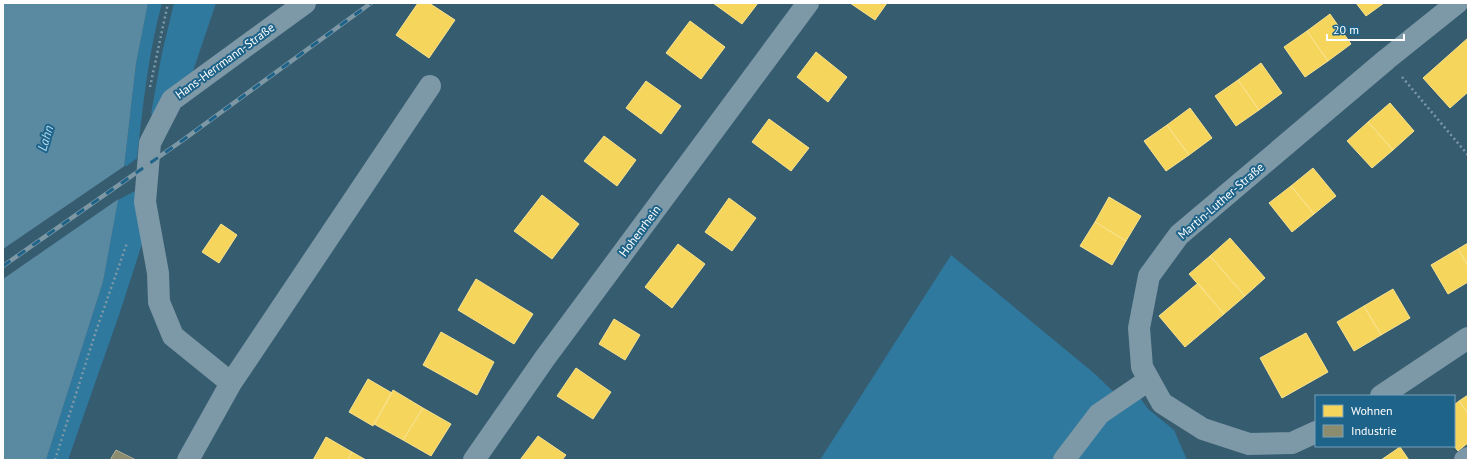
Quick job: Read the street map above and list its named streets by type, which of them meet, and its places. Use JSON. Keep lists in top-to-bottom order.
{
  "streets": {
    "street": ["Hans-Herrmann-Straße", "Martin-Luther-Straße", "Hohenrhein"]
  },
  "water": ["Lahn"],
  "legend": ["Wohnen", "Industrie"],
  "scale_bar": "20 m"
}
